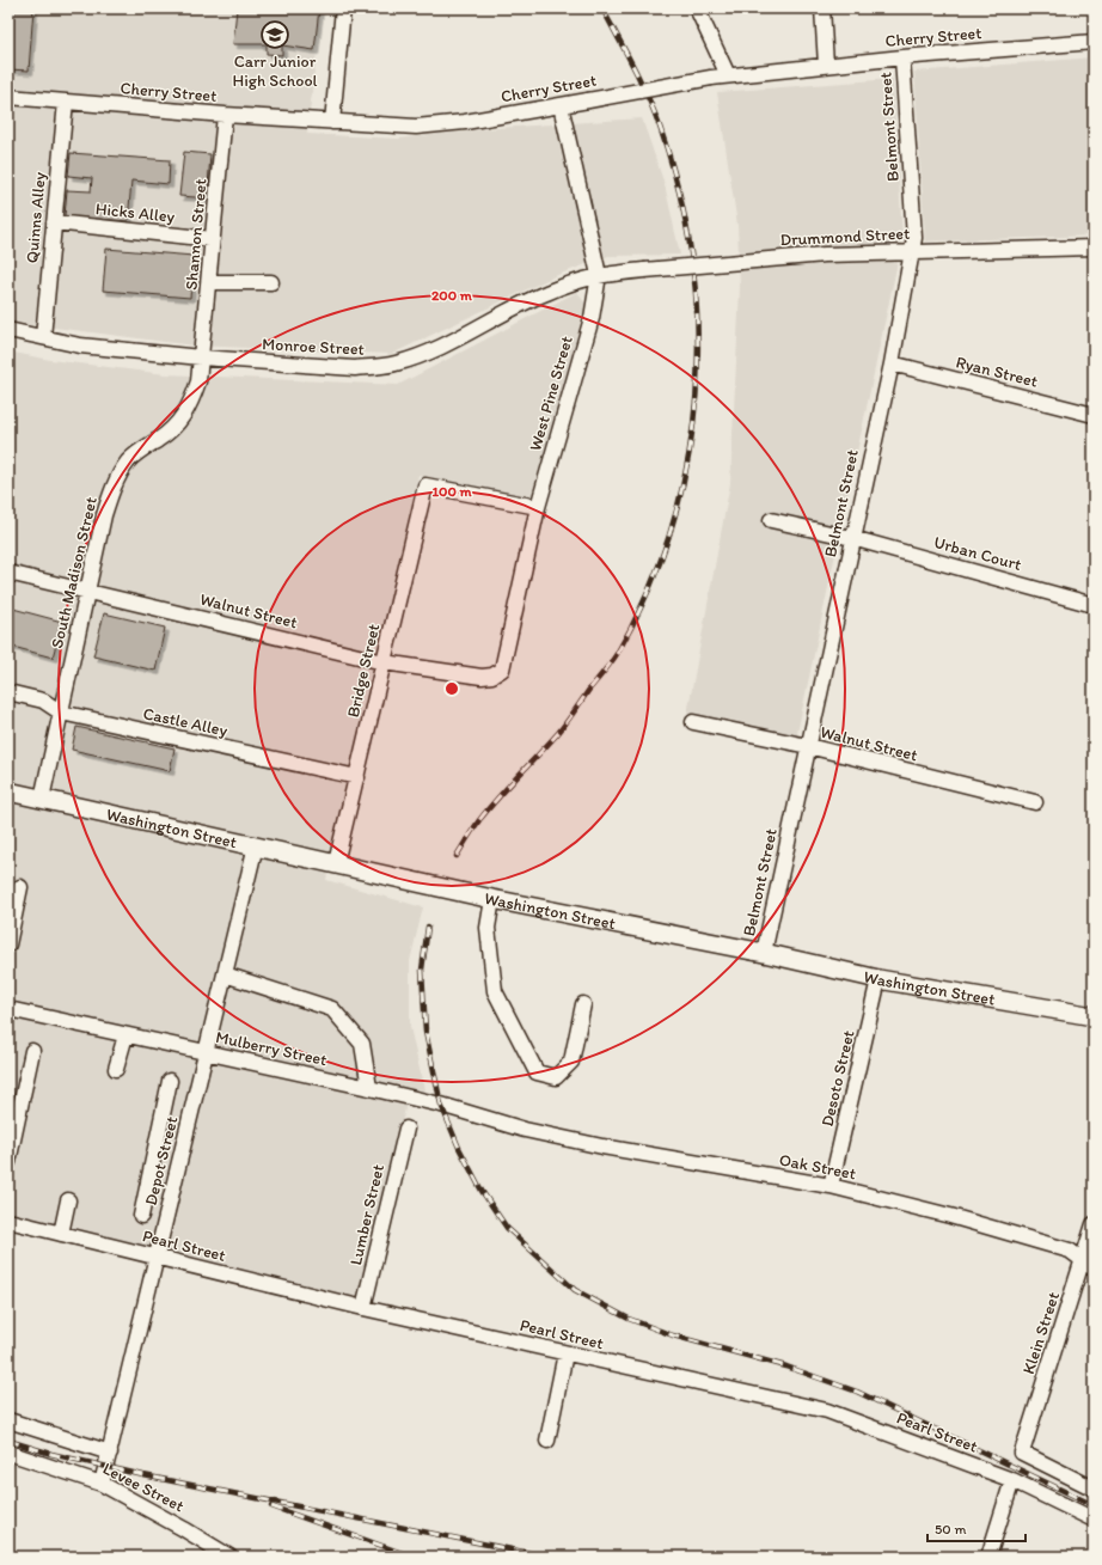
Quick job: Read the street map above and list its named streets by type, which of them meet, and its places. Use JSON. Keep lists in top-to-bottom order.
{
  "streets": {
    "main road": ["Washington Street"],
    "street": [
      "Cherry Street",
      "Belmont Street",
      "Hicks Alley",
      "Quinns Alley",
      "Shannon Street",
      "Drummond Street",
      "Monroe Street",
      "Ryan Street",
      "West Pine Street",
      "Urban Court",
      "South Madison Street",
      "Walnut Street",
      "Bridge Street",
      "Castle Alley",
      "Mulberry Street",
      "Desoto Street",
      "Depot Street",
      "Oak Street",
      "Lumber Street",
      "Pearl Street",
      "Klein Street",
      "Levee Street"
    ]
  },
  "crossings": [
    ["Cherry Street", "Belmont Street"],
    ["Cherry Street", "Quinns Alley"],
    ["Cherry Street", "Shannon Street"],
    ["Cherry Street", "West Pine Street"],
    ["Belmont Street", "Drummond Street"],
    ["Belmont Street", "Ryan Street"],
    ["Belmont Street", "Urban Court"],
    ["Belmont Street", "Walnut Street"],
    ["Belmont Street", "Washington Street"],
    ["Hicks Alley", "Quinns Alley"],
    ["Hicks Alley", "Shannon Street"],
    ["Quinns Alley", "Monroe Street"],
    ["Shannon Street", "Monroe Street"],
    ["Shannon Street", "South Madison Street"],
    ["Drummond Street", "Monroe Street"],
    ["Drummond Street", "West Pine Street"],
    ["Monroe Street", "West Pine Street"],
    ["Monroe Street", "South Madison Street"],
    ["West Pine Street", "Walnut Street"],
    ["West Pine Street", "Bridge Street"],
    ["South Madison Street", "Walnut Street"],
    ["South Madison Street", "Castle Alley"],
    ["South Madison Street", "Washington Street"],
    ["Walnut Street", "Bridge Street"],
    ["Bridge Street", "Castle Alley"],
    ["Bridge Street", "Washington Street"],
    ["Washington Street", "Desoto Street"],
    ["Washington Street", "Depot Street"],
    ["Mulberry Street", "Depot Street"],
    ["Mulberry Street", "Oak Street"],
    ["Desoto Street", "Oak Street"],
    ["Depot Street", "Pearl Street"],
    ["Depot Street", "Levee Street"],
    ["Oak Street", "Klein Street"],
    ["Lumber Street", "Pearl Street"]
  ],
  "places": {
    "school or university": ["Carr Junior High School"]
  },
  "scale_bar": "50 m",
  "rings": ["200 m", "100 m"]
}
